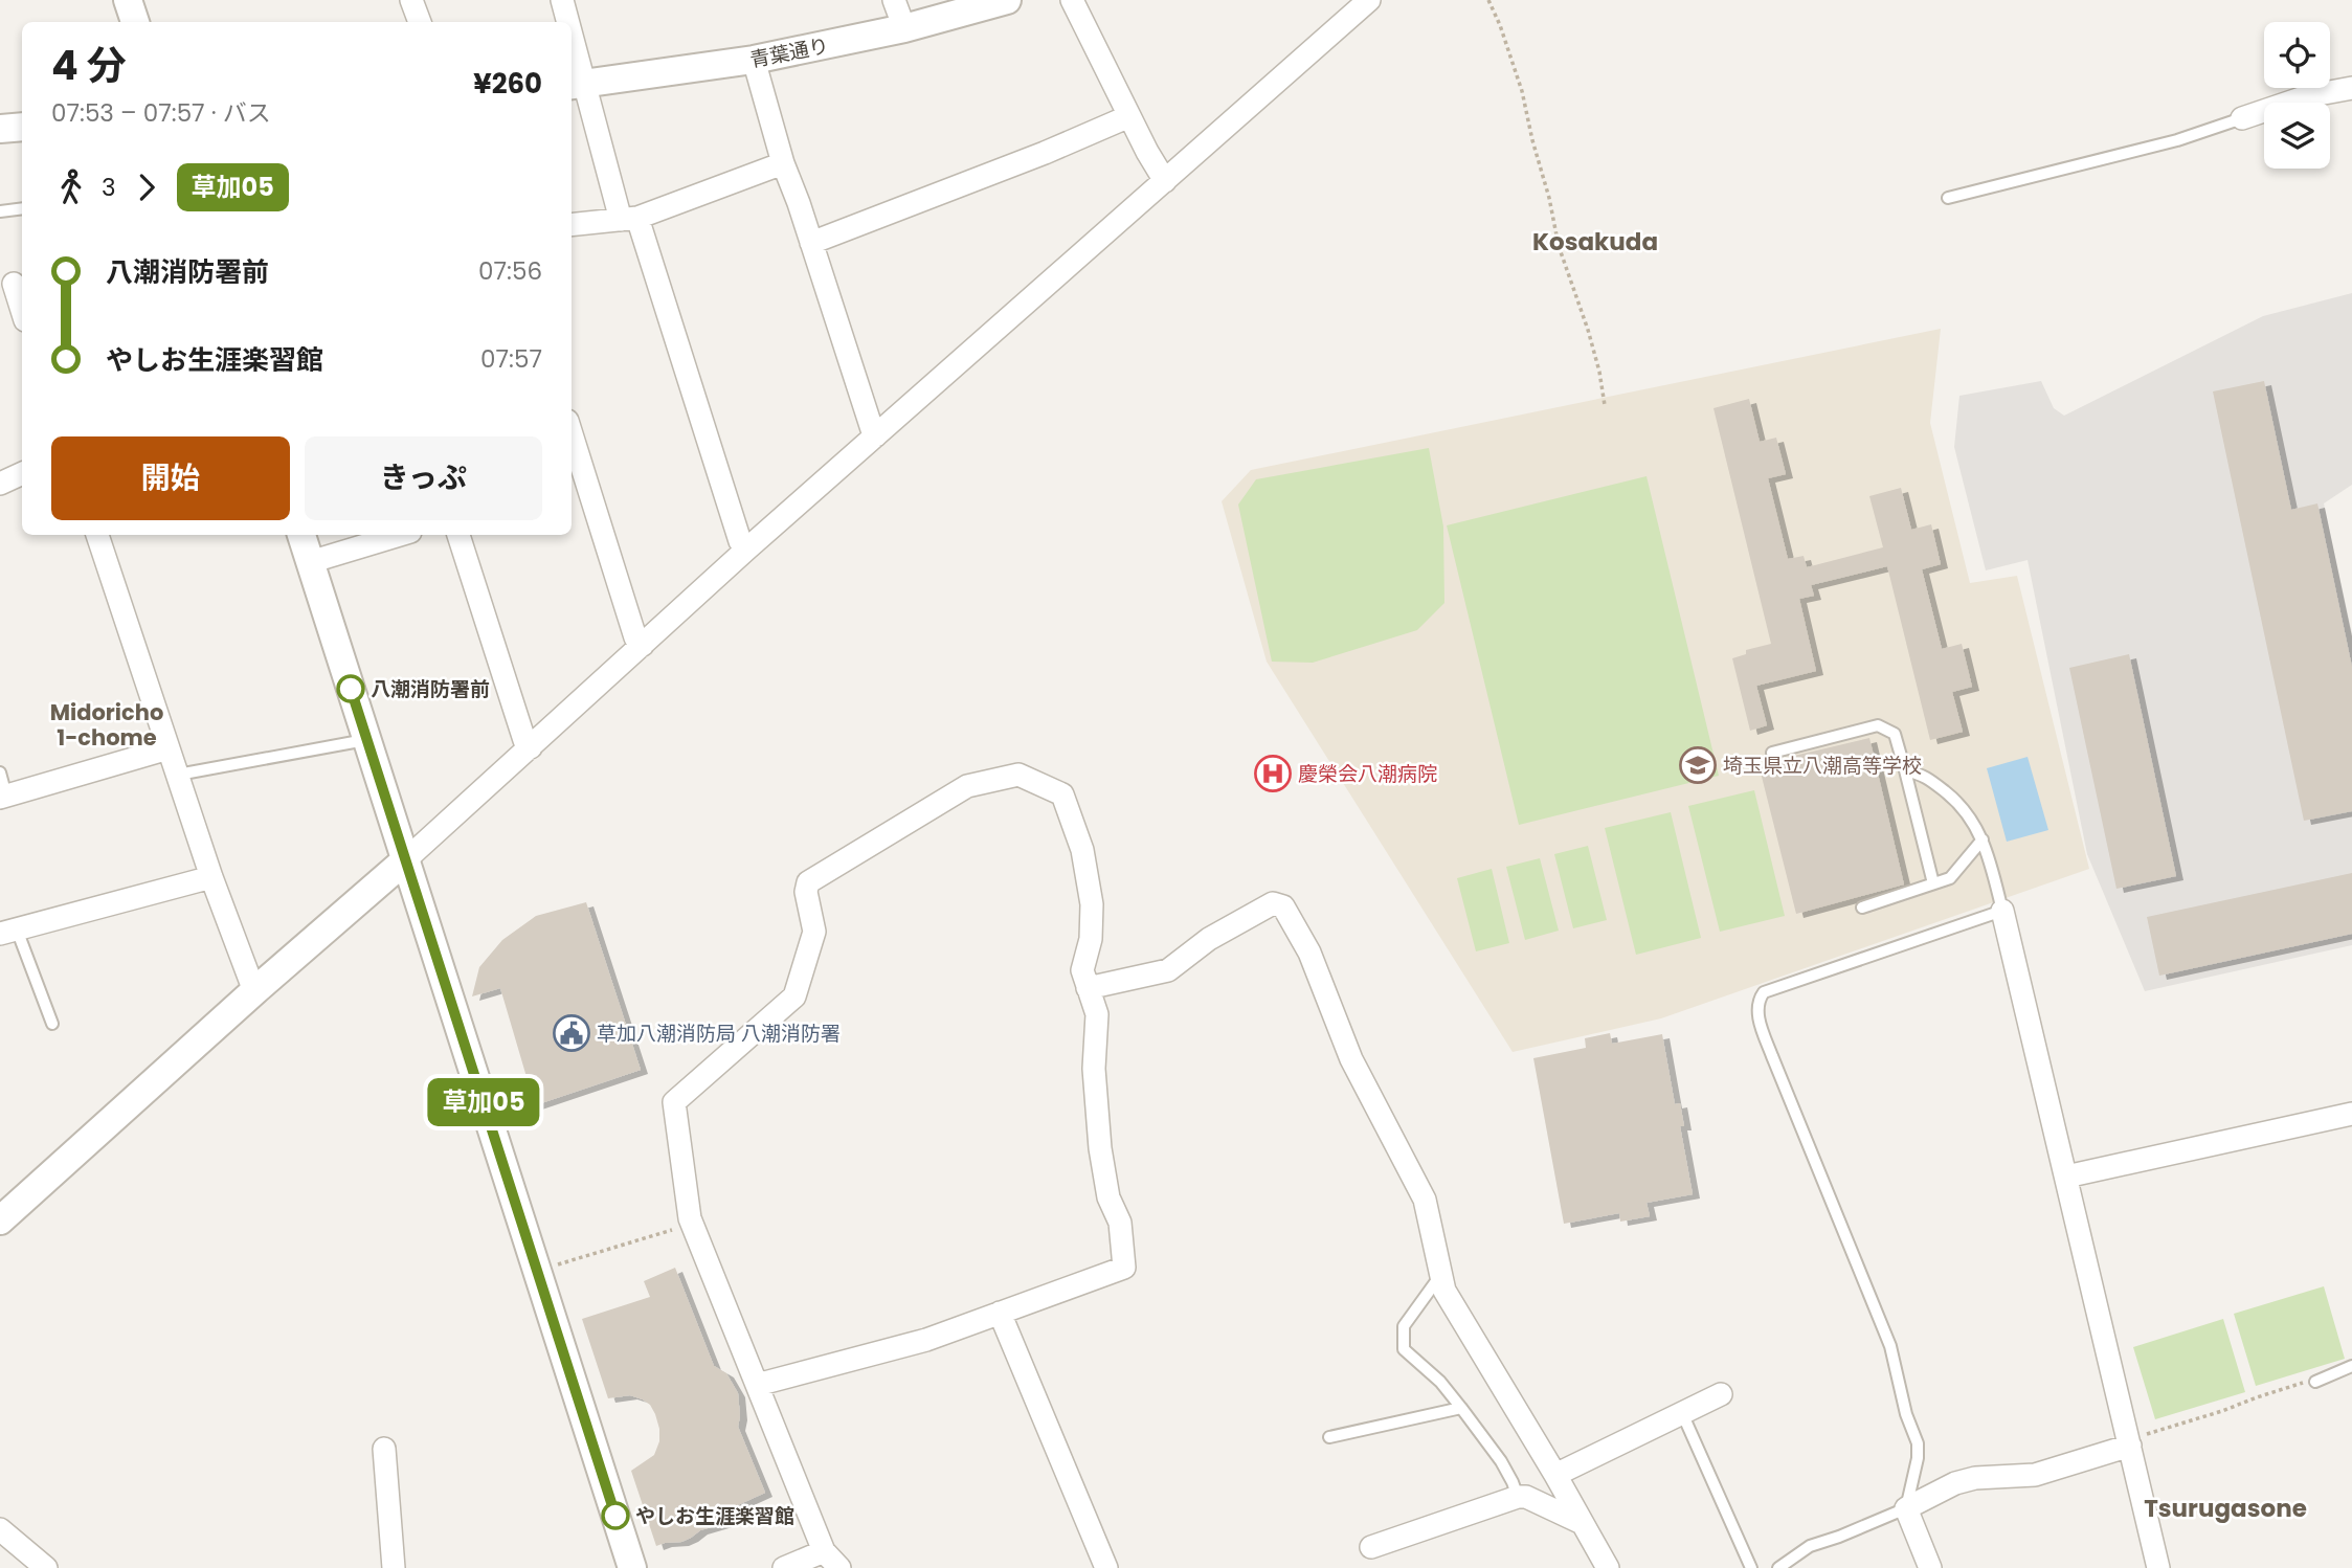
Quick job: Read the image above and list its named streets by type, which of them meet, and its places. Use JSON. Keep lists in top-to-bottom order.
{
  "streets": {
    "street": ["青葉通り"]
  },
  "districts": ["Kosakuda", "Midoricho 1-chome", "Tsurugasone"],
  "places": {
    "other": ["八潮消防署前", "やしお生涯楽習館"],
    "school or university": ["埼玉県立八潮高等学校"],
    "hospital": ["慶榮会八潮病院"],
    "public building": ["草加八潮消防局 八潮消防署"]
  },
  "lines": ["bus line 草加05"],
  "page": {
    "on_map": "草加05",
    "heading": ["4 分", "07:53 – 07:57 · バス", "¥260"],
    "legs": ["3", "草加05"],
    "list": [
      {
        "name": "八潮消防署前",
        "value": "07:56"
      },
      {
        "name": "やしお生涯楽習館",
        "value": "07:57"
      }
    ],
    "buttons": ["開始", "きっぷ"]
  }
}
